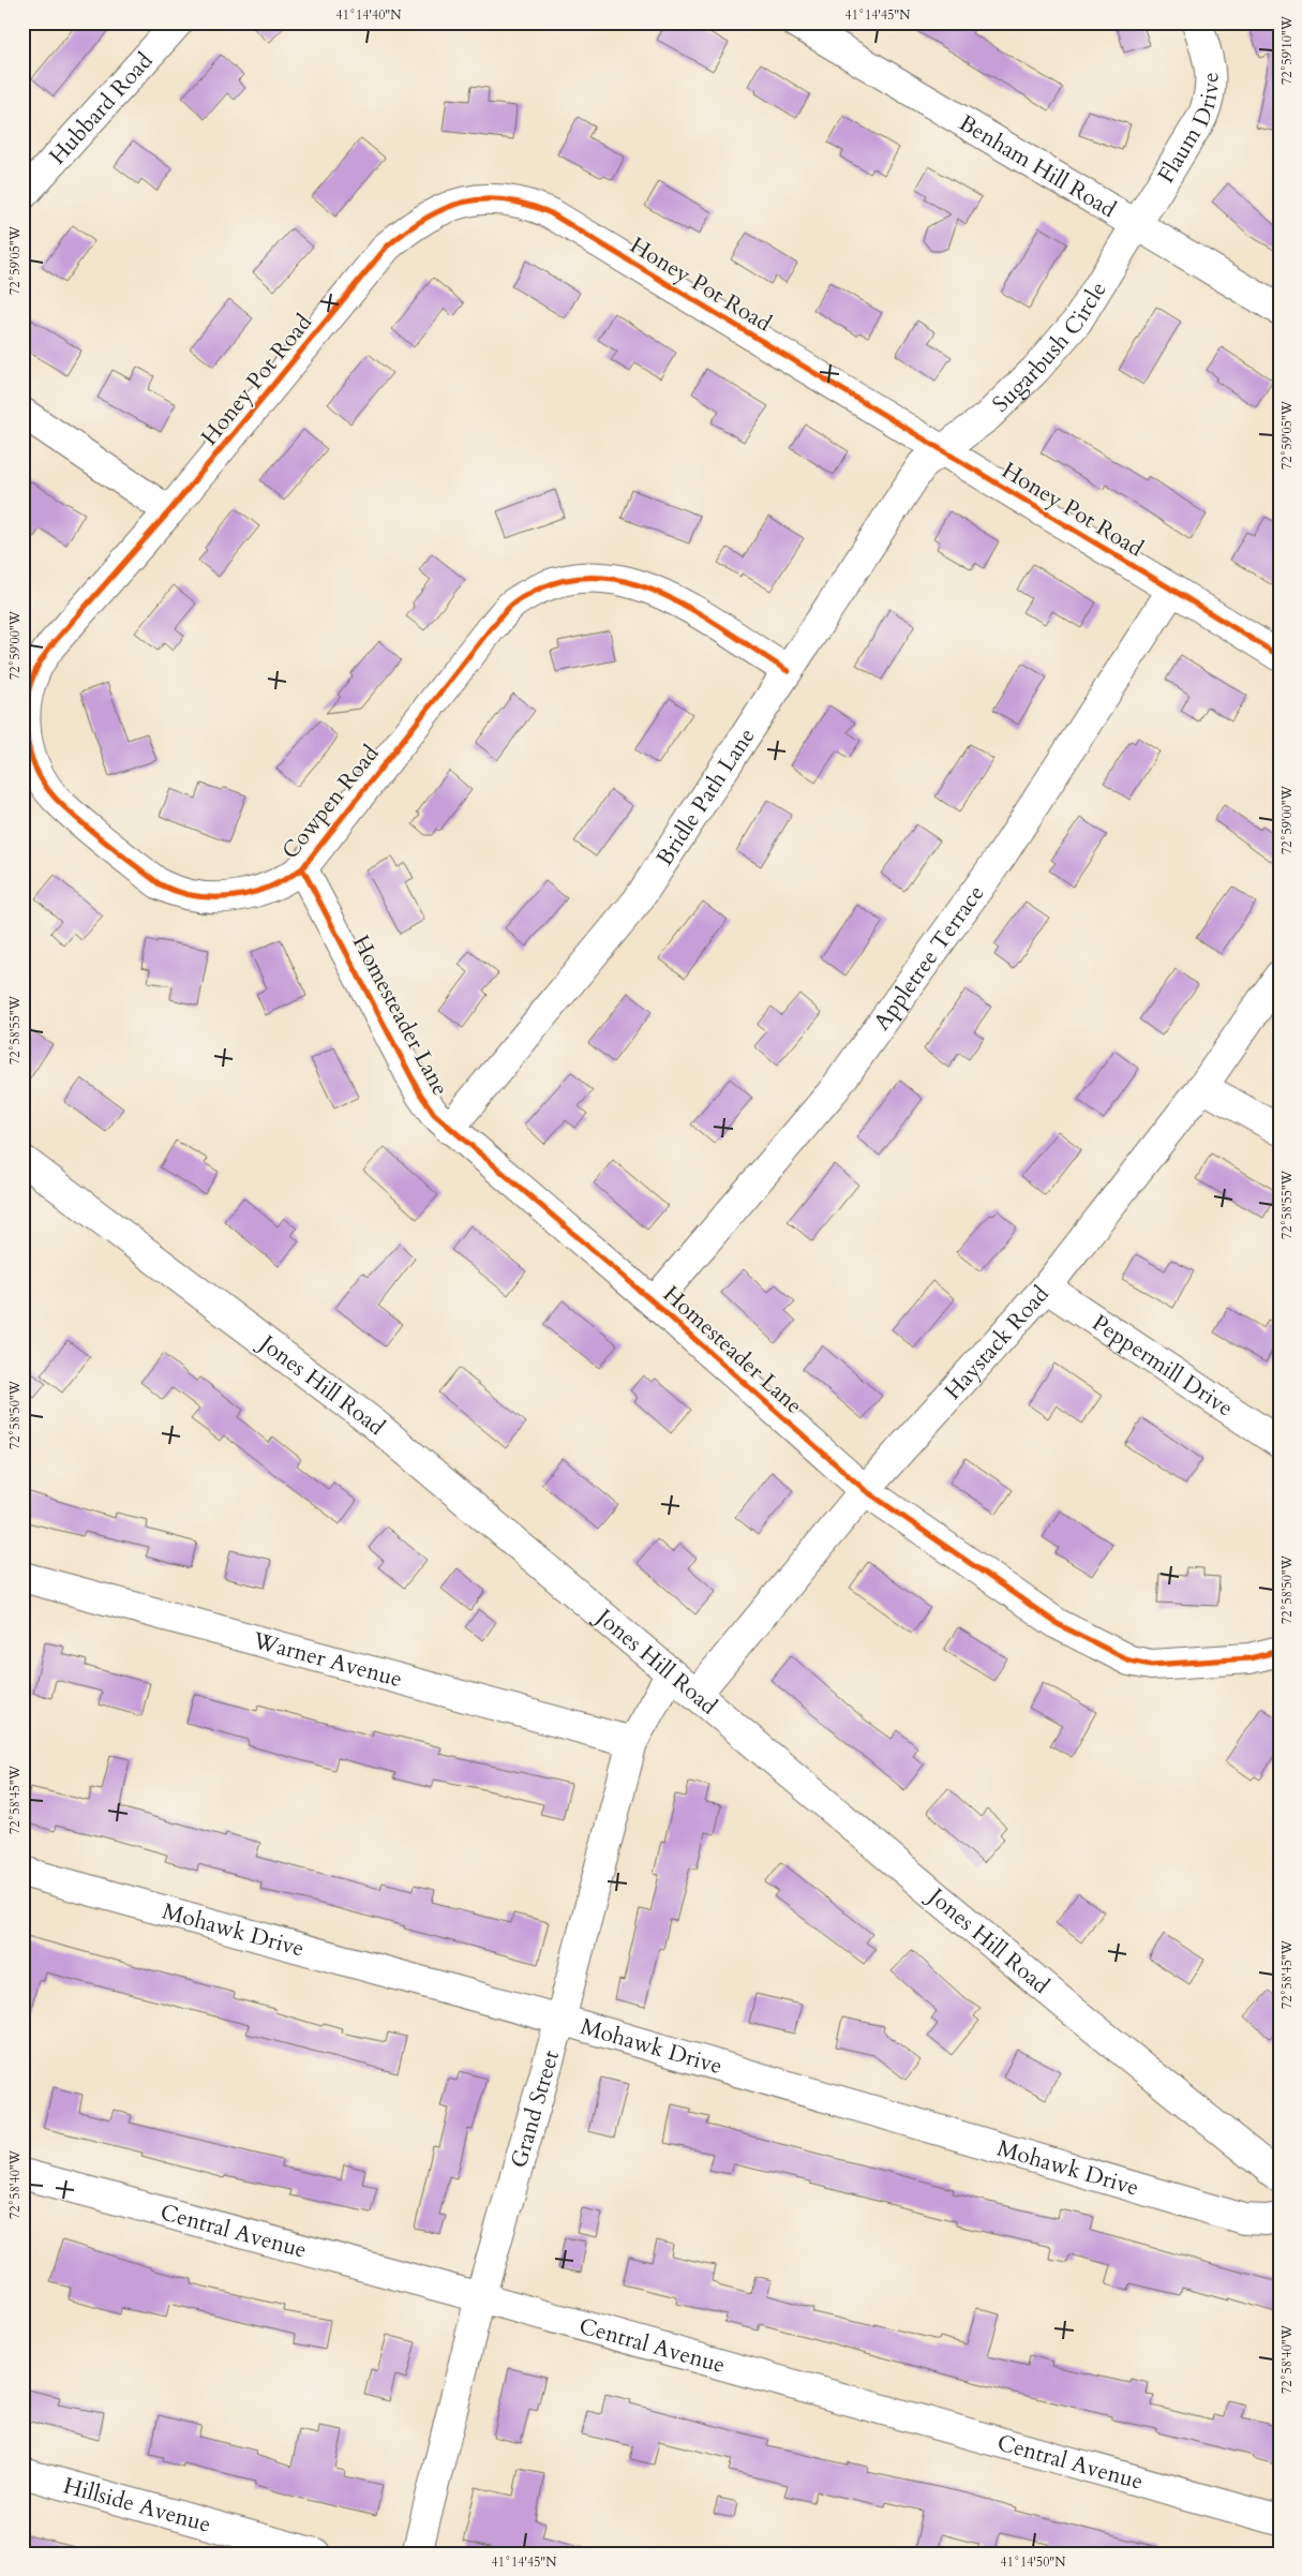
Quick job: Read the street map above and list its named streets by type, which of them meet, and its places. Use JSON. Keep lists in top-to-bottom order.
{
  "streets": {
    "street": [
      "Hubbard Road",
      "Flaum Drive",
      "Benham Hill Road",
      "Honey Pot Road",
      "Sugarbush Circle",
      "Bridle Path Lane",
      "Cowpen Road",
      "Appletree Terrace",
      "Homesteader Lane",
      "Haystack Road",
      "Peppermill Drive",
      "Jones Hill Road",
      "Warner Avenue",
      "Mohawk Drive",
      "Grand Street",
      "Central Avenue",
      "Hillside Avenue"
    ]
  },
  "crossings": [
    ["Flaum Drive", "Benham Hill Road"],
    ["Flaum Drive", "Sugarbush Circle"],
    ["Benham Hill Road", "Sugarbush Circle"],
    ["Honey Pot Road", "Sugarbush Circle"],
    ["Honey Pot Road", "Bridle Path Lane"],
    ["Honey Pot Road", "Cowpen Road"],
    ["Honey Pot Road", "Appletree Terrace"],
    ["Sugarbush Circle", "Bridle Path Lane"],
    ["Bridle Path Lane", "Cowpen Road"],
    ["Bridle Path Lane", "Homesteader Lane"],
    ["Cowpen Road", "Homesteader Lane"],
    ["Appletree Terrace", "Homesteader Lane"],
    ["Homesteader Lane", "Haystack Road"],
    ["Haystack Road", "Peppermill Drive"],
    ["Haystack Road", "Jones Hill Road"],
    ["Jones Hill Road", "Grand Street"],
    ["Warner Avenue", "Grand Street"],
    ["Mohawk Drive", "Grand Street"],
    ["Grand Street", "Central Avenue"]
  ],
  "coordinates": [
    "41°14'40\"N",
    "41°14'45\"N",
    "72°59'10\"W",
    "72°59'05\"W",
    "72°59'00\"W",
    "72°58'55\"W",
    "72°58'50\"W",
    "72°58'45\"W",
    "72°58'40\"W",
    "41°14'50\"N"
  ]
}
